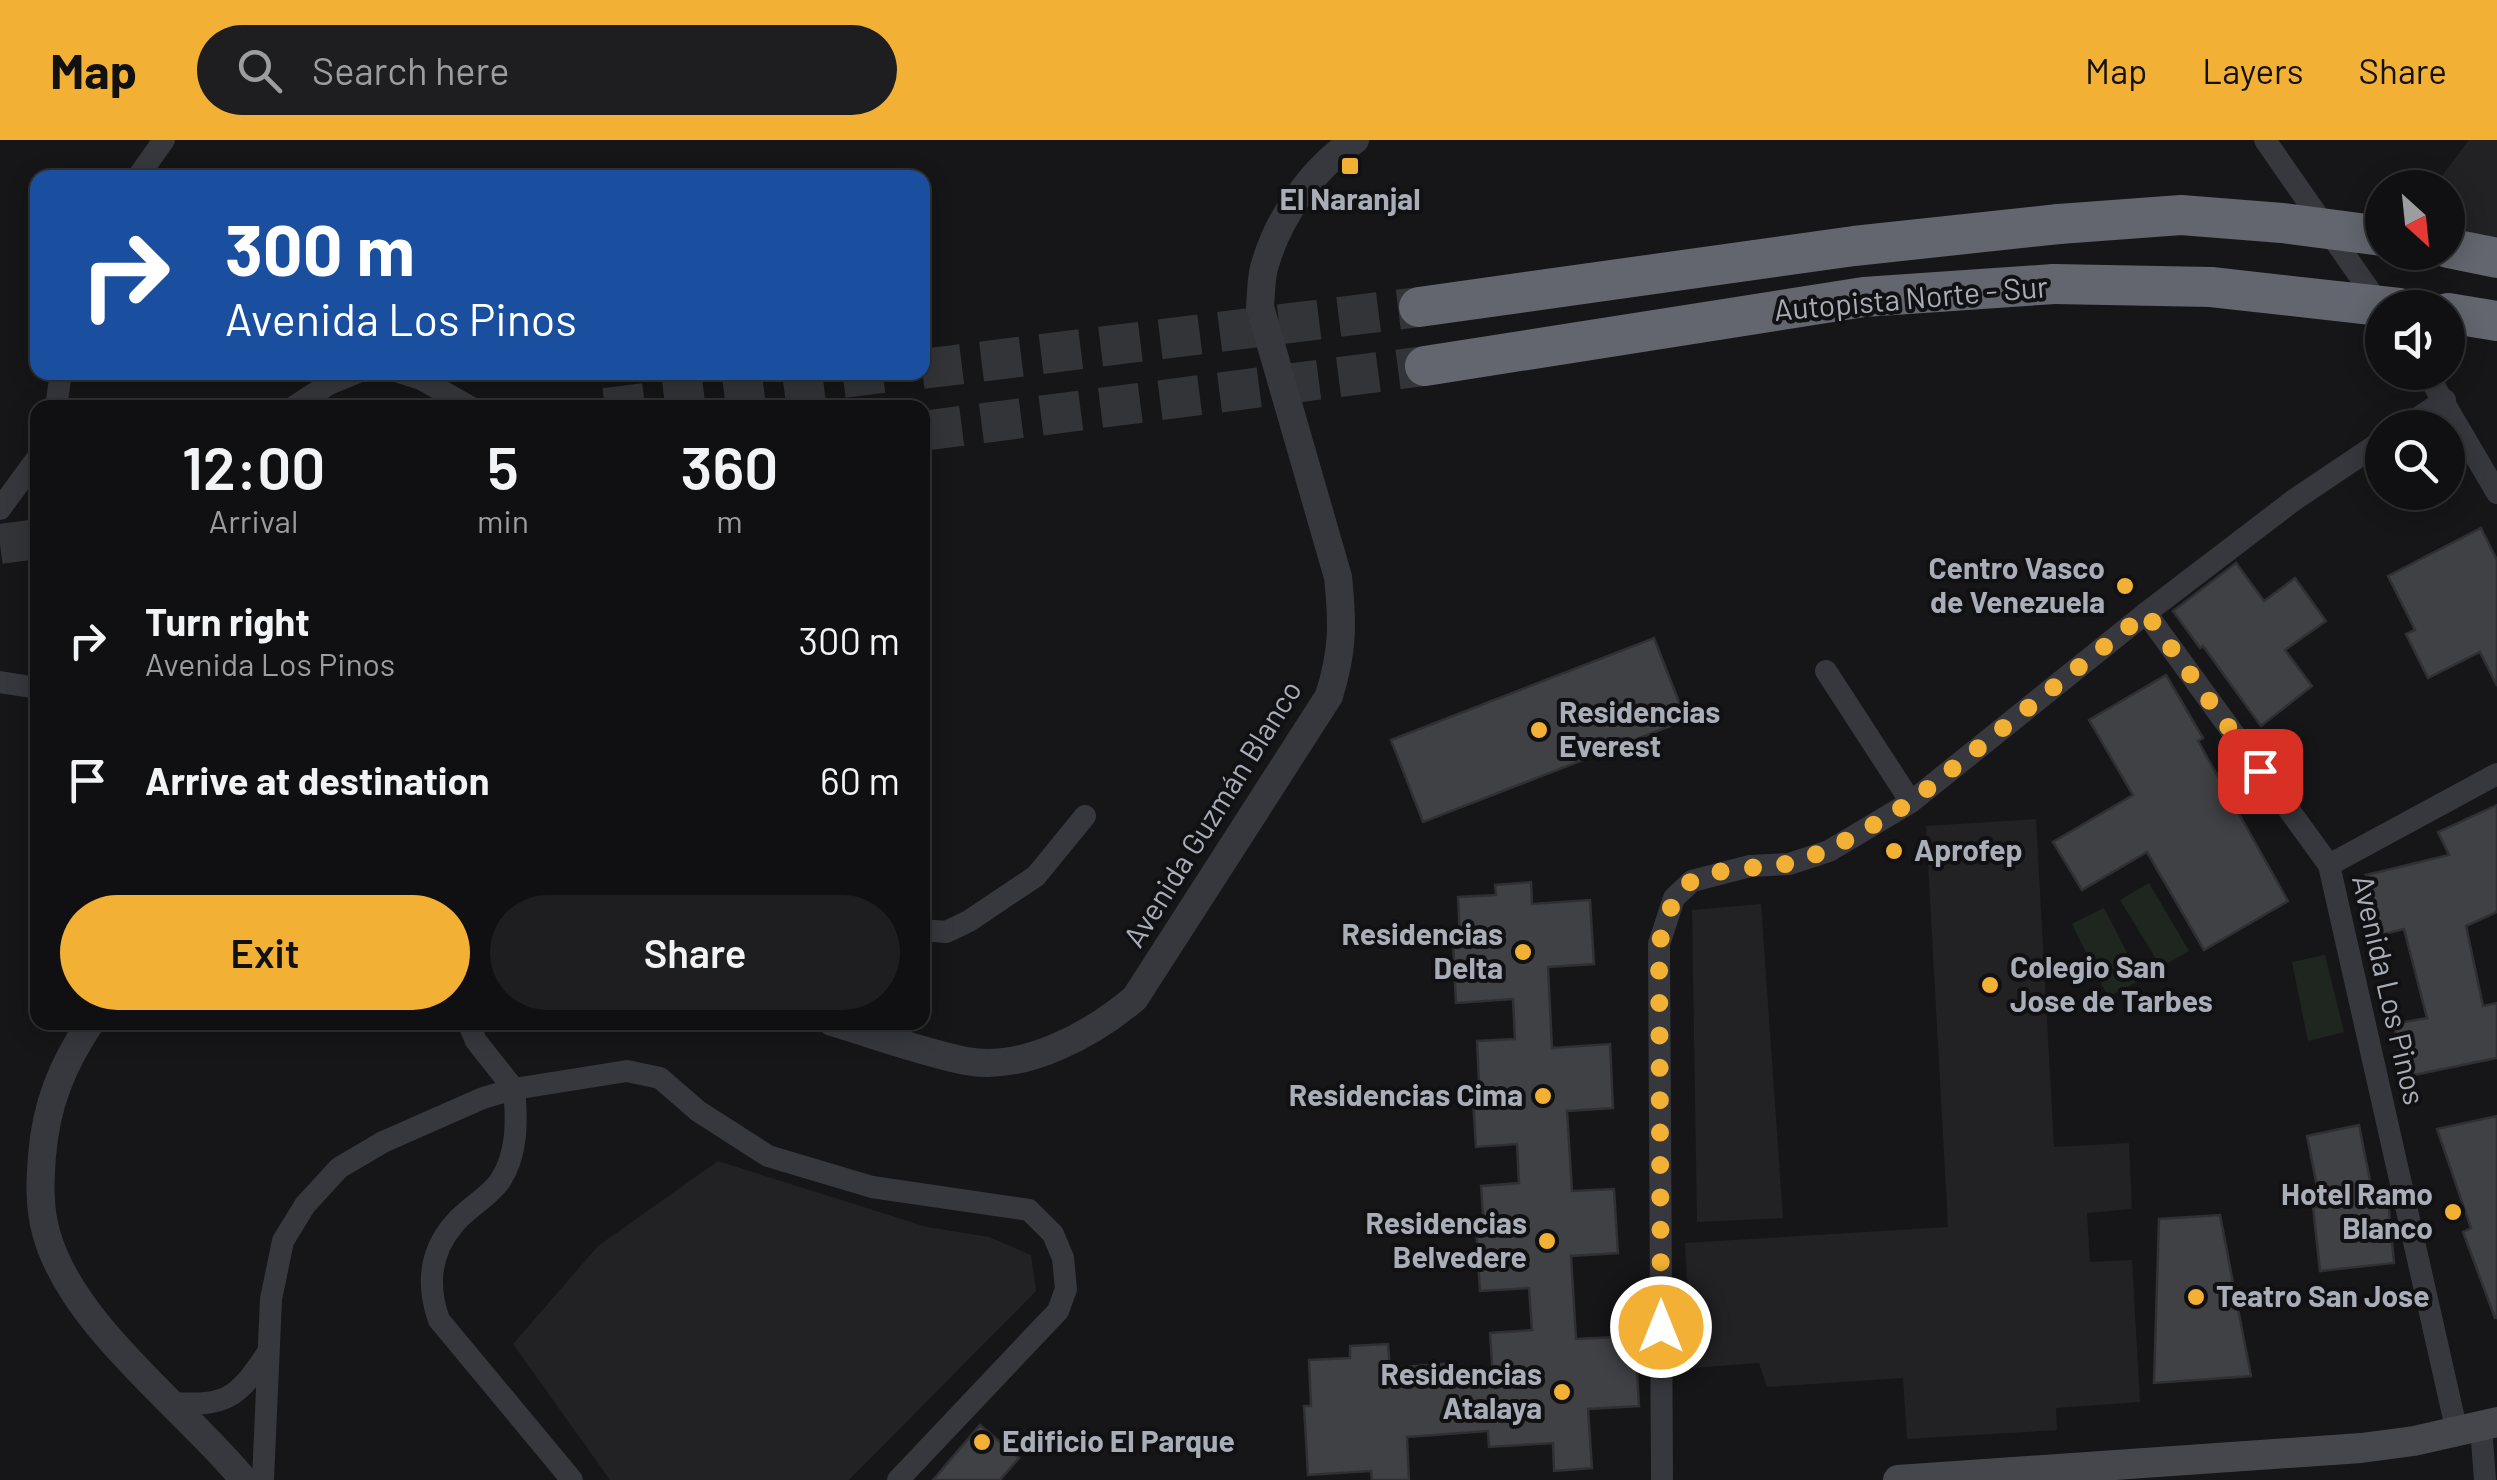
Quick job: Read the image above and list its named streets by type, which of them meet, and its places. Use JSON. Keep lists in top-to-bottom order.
{
  "streets": {
    "highway": ["Autopista Norte - Sur"],
    "street": ["Avenida Guzmán Blanco", "Avenida Los Pinos"]
  },
  "places": {
    "transit": ["El Naranjal"],
    "other": [
      "Centro Vasco de Venezuela",
      "Residencias Everest",
      "Aprofep",
      "Residencias Delta",
      "Colegio San Jose de Tarbes",
      "Residencias Cima",
      "Hotel Ramo Blanco",
      "Residencias Belvedere",
      "Teatro San Jose",
      "Residencias Atalaya",
      "Edificio El Parque"
    ]
  },
  "north": "bottom right",
  "page": {
    "header": "Map",
    "search": "Search here",
    "nav": ["Map", "Layers", "Share"],
    "turn": ["300 m", "Avenida Los Pinos"],
    "eta": [
      "12:00",
      "Arrival",
      "5",
      "min",
      "360",
      "m"
    ],
    "list": [
      {
        "name": "Turn right",
        "note": "Avenida Los Pinos",
        "value": "300 m"
      },
      {
        "name": "Arrive at destination",
        "value": "60 m"
      }
    ],
    "buttons": ["Exit", "Share"]
  }
}
